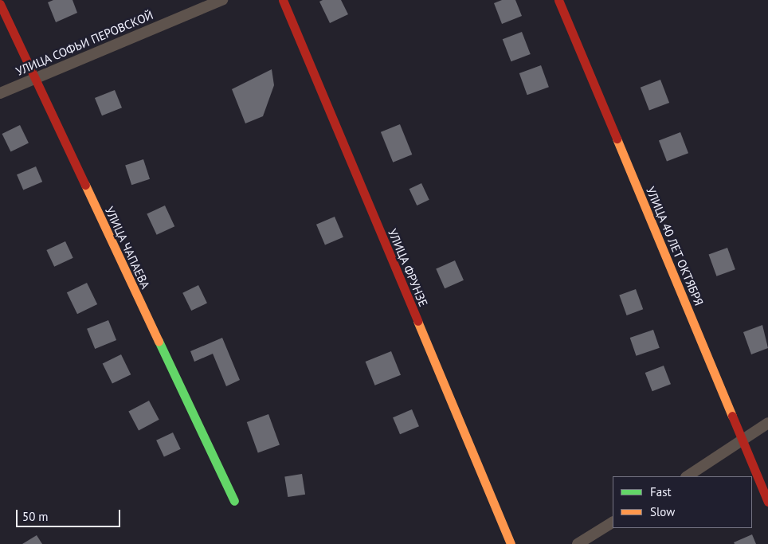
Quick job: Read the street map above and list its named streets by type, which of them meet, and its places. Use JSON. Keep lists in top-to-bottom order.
{
  "streets": {
    "street": [
      "УЛИЦА СОФЬИ ПЕРОВСКОЙ",
      "УЛИЦА 40 ЛЕТ ОКТЯБРЯ",
      "УЛИЦА ЧАПАЕВА",
      "УЛИЦА ФРУНЗЕ"
    ]
  },
  "crossings": [
    ["УЛИЦА СОФЬИ ПЕРОВСКОЙ", "УЛИЦА ЧАПАЕВА"]
  ],
  "legend": ["Fast", "Slow"],
  "scale_bar": "50 m"
}
